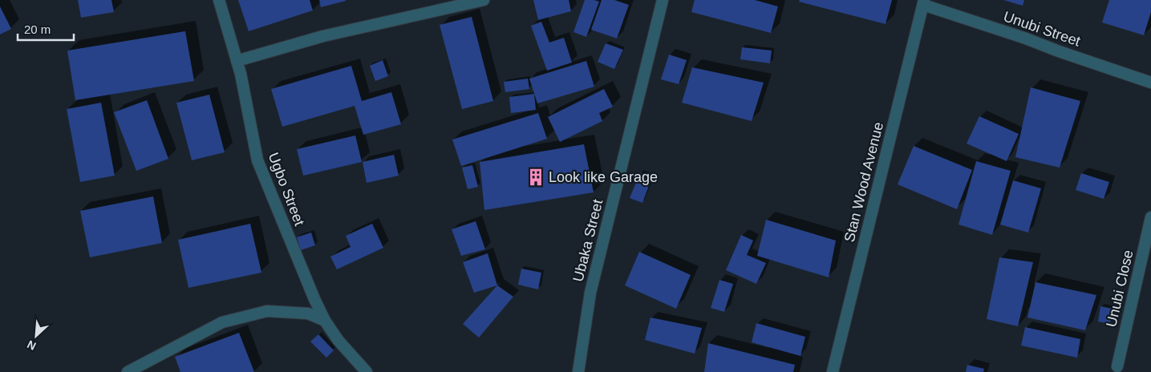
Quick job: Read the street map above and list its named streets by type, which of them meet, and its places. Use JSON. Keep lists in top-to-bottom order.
{
  "streets": {
    "street": [
      "Unubi Street",
      "Stan Wood Avenue",
      "Ugbo Street",
      "Ubaka Street",
      "Unubi Close"
    ]
  },
  "crossings": [
    ["Unubi Street", "Stan Wood Avenue"]
  ],
  "places": {
    "building": ["Look like Garage"]
  },
  "scale_bar": "20 m",
  "north": "bottom left"
}
